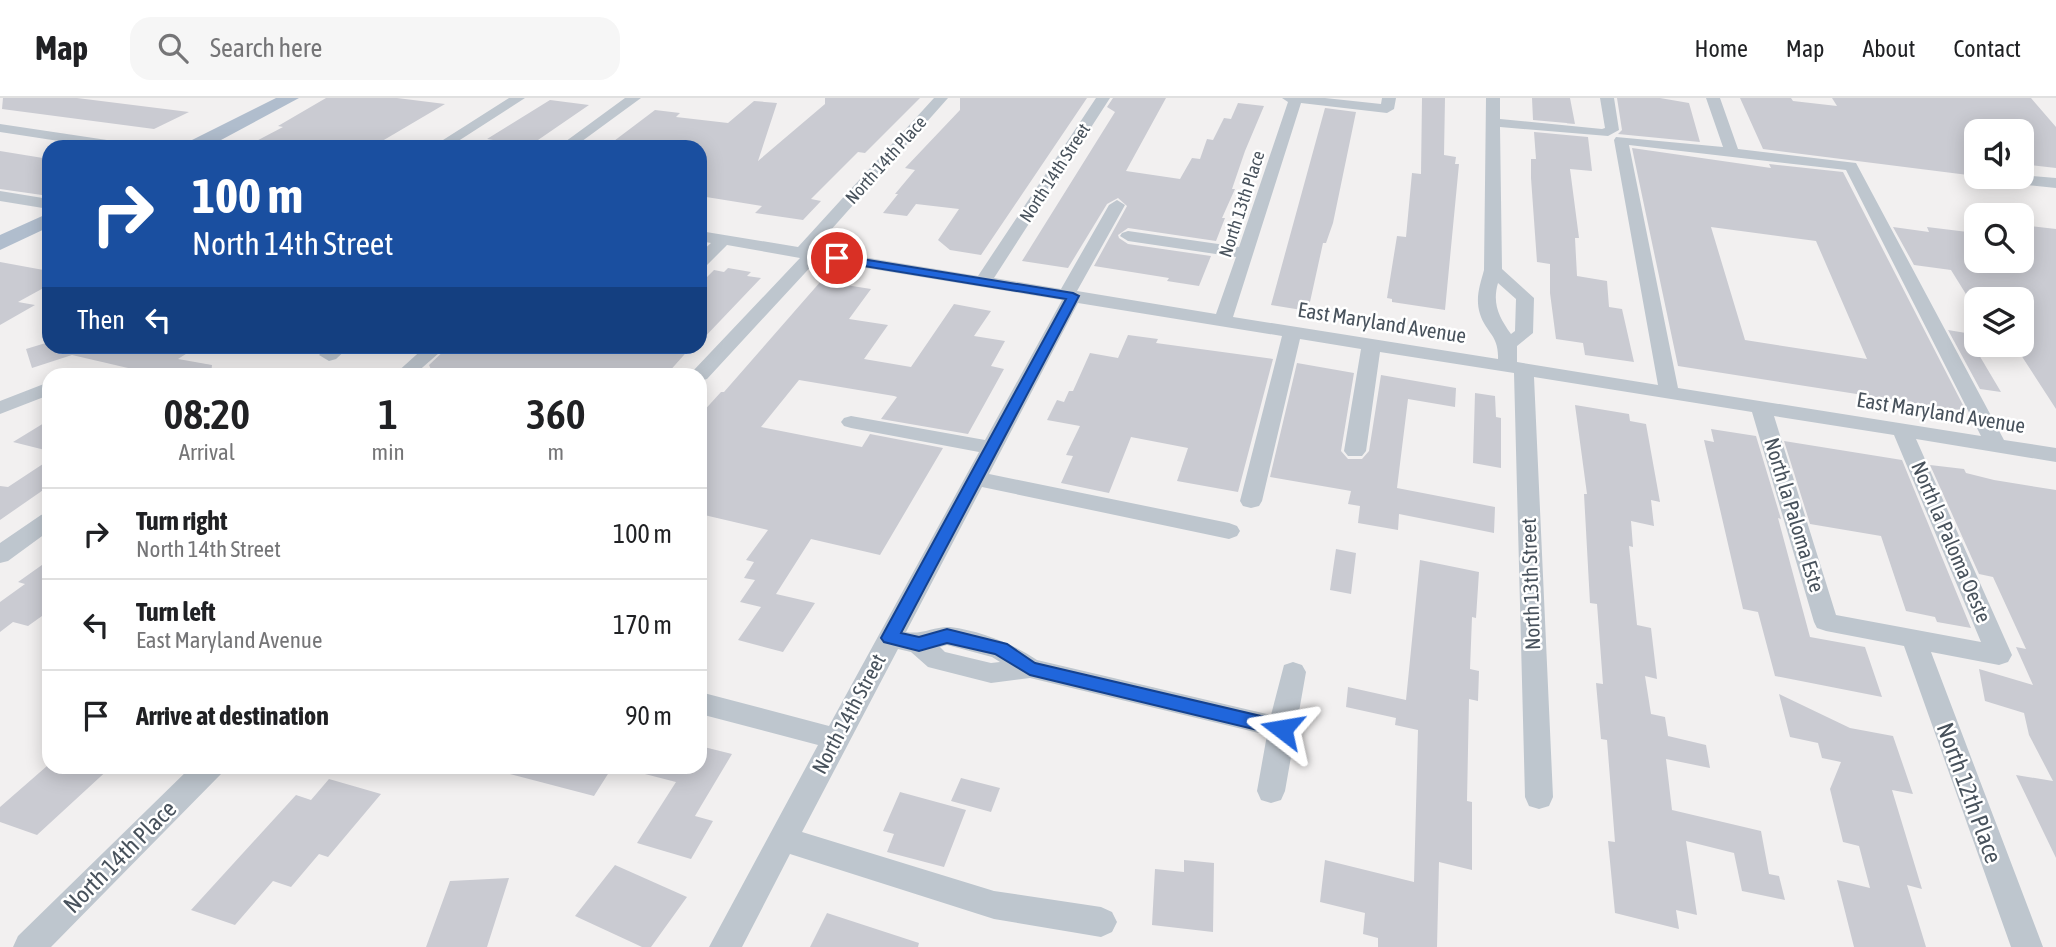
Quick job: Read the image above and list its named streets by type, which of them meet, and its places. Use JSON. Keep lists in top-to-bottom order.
{
  "streets": {
    "street": [
      "North 14th Place",
      "North 14th Street",
      "North 13th Place",
      "East Maryland Avenue",
      "North la Paloma Este",
      "North la Paloma Oeste",
      "North 13th Street",
      "North 12th Place"
    ]
  },
  "crossings": [
    ["North 14th Place", "East Maryland Avenue"],
    ["North 14th Street", "East Maryland Avenue"],
    ["North 13th Place", "East Maryland Avenue"],
    ["East Maryland Avenue", "North la Paloma Este"],
    ["East Maryland Avenue", "North la Paloma Oeste"],
    ["East Maryland Avenue", "North 13th Street"],
    ["North la Paloma Este", "North la Paloma Oeste"],
    ["North la Paloma Este", "North 12th Place"],
    ["North la Paloma Oeste", "North 12th Place"]
  ],
  "page": {
    "header": "Map",
    "search": "Search here",
    "nav": [
      "Home",
      "Map",
      "About",
      "Contact"
    ],
    "turn": ["100 m", "North 14th Street"],
    "then": "Then",
    "eta": [
      "08:20",
      "Arrival",
      "1",
      "min",
      "360",
      "m"
    ],
    "list": [
      {
        "name": "Turn right",
        "note": "North 14th Street",
        "value": "100 m"
      },
      {
        "name": "Turn left",
        "note": "East Maryland Avenue",
        "value": "170 m"
      },
      {
        "name": "Arrive at destination",
        "value": "90 m"
      }
    ]
  }
}
